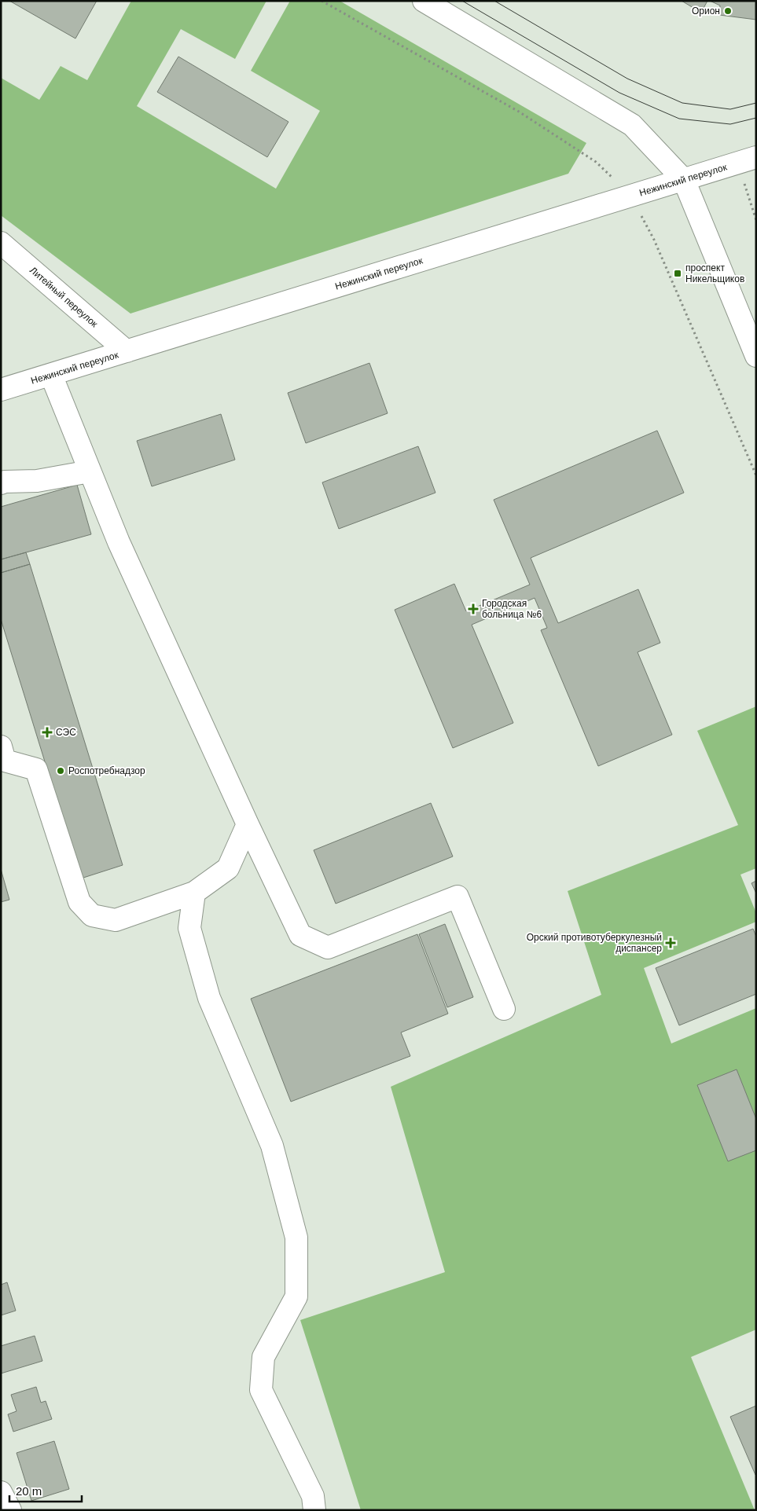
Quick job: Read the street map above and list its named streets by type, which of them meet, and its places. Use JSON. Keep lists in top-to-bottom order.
{
  "streets": {
    "street": ["Нежинский переулок", "Литейный переулок"]
  },
  "crossings": [
    ["Нежинский переулок", "Литейный переулок"]
  ],
  "places": {
    "other": ["Орион", "Роспотребнадзор"],
    "transit": ["проспект Никельщиков"],
    "health": ["Городская больница №6", "СЭС", "Орский противотуберкулезный диспансер"]
  },
  "scale_bar": "20 m"
}
